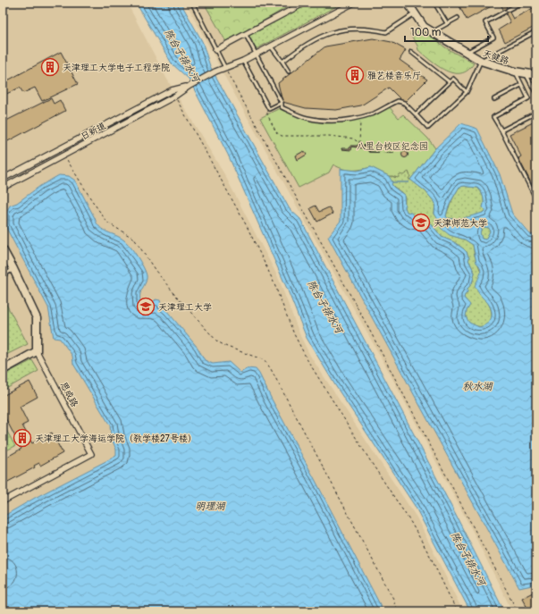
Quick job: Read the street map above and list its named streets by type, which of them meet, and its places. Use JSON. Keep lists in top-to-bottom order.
{
  "streets": {
    "street": ["天健路", "日新道", "思成路"]
  },
  "water": ["陈台子排水河", "秋水湖", "明理湖"],
  "parks": ["八里台校区纪念园"],
  "places": {
    "building": ["天津理工大学电子工程学院", "雅艺楼音乐厅", "天津理工大学海运学院（教学楼27号楼）"],
    "school or university": ["天津师范大学", "天津理工大学"]
  },
  "scale_bar": "100 m"
}
